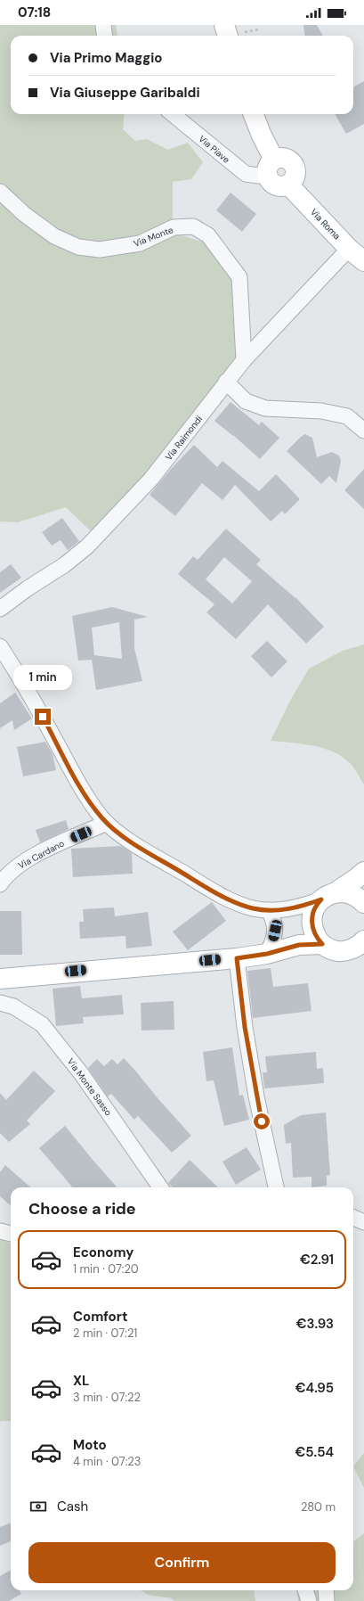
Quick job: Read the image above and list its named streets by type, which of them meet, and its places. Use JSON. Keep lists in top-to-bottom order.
{
  "streets": {
    "main road": ["Via Roma"],
    "street": [
      "Via Piave",
      "Via Monte",
      "Via Raimondi",
      "Via Cardano",
      "Via Monte Sasso"
    ]
  },
  "crossings": [
    ["Via Piave", "Via Roma"],
    ["Via Roma", "Via Raimondi"],
    ["Via Monte", "Via Raimondi"]
  ],
  "page": {
    "status": "07:18",
    "banner": ["Via Primo Maggio", "Via Giuseppe Garibaldi"],
    "bubble": "1 min",
    "heading": "Choose a ride",
    "list": [
      {
        "name": "Economy",
        "note": "1 min · 07:20",
        "value": "€2.91"
      },
      {
        "name": "Comfort",
        "note": "2 min · 07:21",
        "value": "€3.93"
      },
      {
        "name": "XL",
        "note": "3 min · 07:22",
        "value": "€4.95"
      },
      {
        "name": "Moto",
        "note": "4 min · 07:23",
        "value": "€5.54"
      }
    ],
    "pay": ["Cash", "280 m"],
    "buttons": "Confirm"
  }
}
